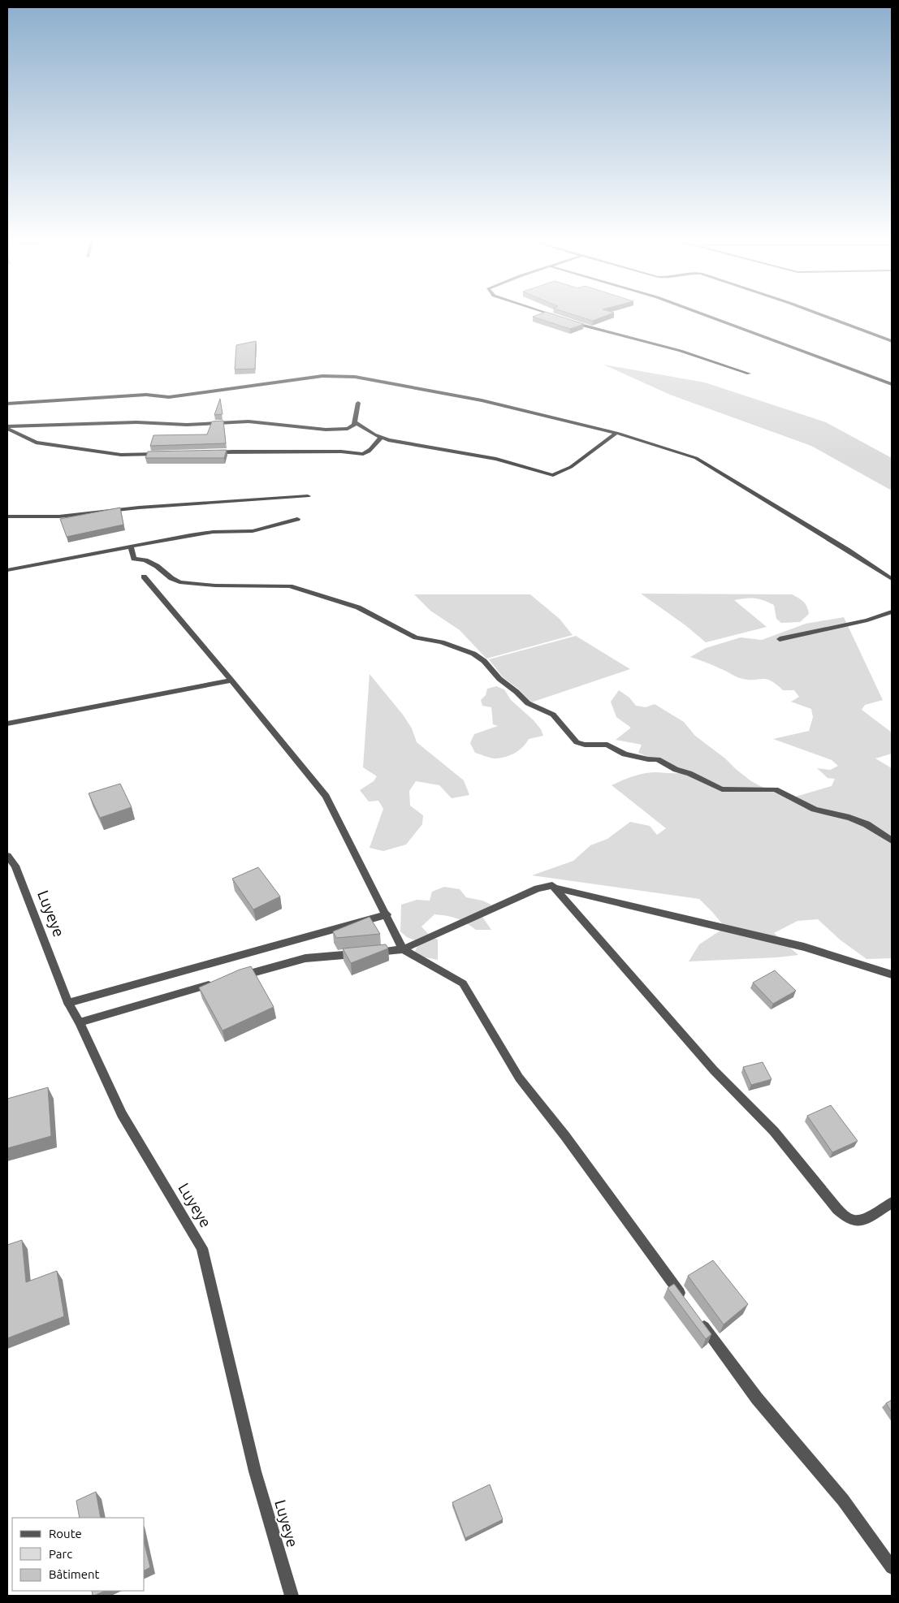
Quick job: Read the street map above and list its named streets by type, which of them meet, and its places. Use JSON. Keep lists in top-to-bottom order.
{
  "streets": {
    "street": ["Luyeye"]
  },
  "legend": ["Route", "Parc", "Bâtiment"]
}
